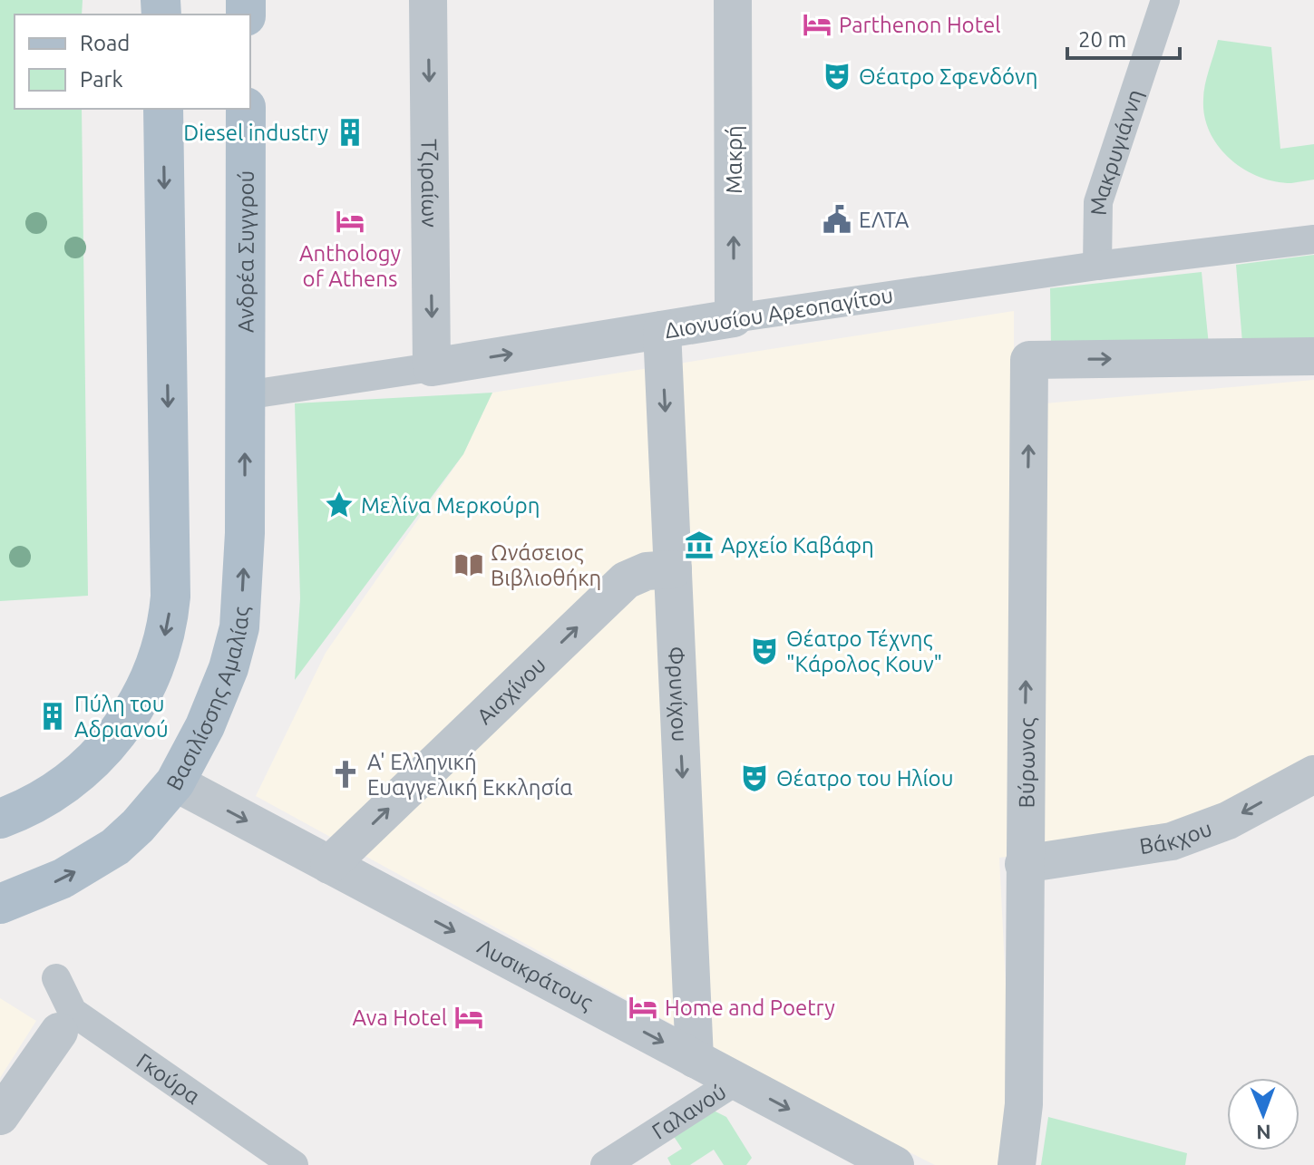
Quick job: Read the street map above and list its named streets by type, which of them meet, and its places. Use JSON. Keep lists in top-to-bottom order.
{
  "streets": {
    "main road": ["Ανδρέα Συγγρού", "Βασιλίσσης Αμαλίας"],
    "street": [
      "Μακρυγιάννη",
      "Μακρή",
      "Τζιραίων",
      "Διονυσίου Αρεοπαγίτου",
      "Αισχίνου",
      "Φρυνίχου",
      "Βύρωνος",
      "Βάκχου",
      "Λυσικράτους",
      "Γκούρα",
      "Γαλανού"
    ]
  },
  "crossings": [
    ["Μακρυγιάννη", "Διονυσίου Αρεοπαγίτου"],
    ["Μακρή", "Διονυσίου Αρεοπαγίτου"],
    ["Τζιραίων", "Διονυσίου Αρεοπαγίτου"],
    ["Ανδρέα Συγγρού", "Διονυσίου Αρεοπαγίτου"],
    ["Ανδρέα Συγγρού", "Βασιλίσσης Αμαλίας"],
    ["Διονυσίου Αρεοπαγίτου", "Φρυνίχου"],
    ["Διονυσίου Αρεοπαγίτου", "Βασιλίσσης Αμαλίας"],
    ["Αισχίνου", "Φρυνίχου"],
    ["Αισχίνου", "Λυσικράτους"],
    ["Φρυνίχου", "Λυσικράτους"],
    ["Βασιλίσσης Αμαλίας", "Λυσικράτους"],
    ["Βύρωνος", "Βάκχου"],
    ["Λυσικράτους", "Γαλανού"]
  ],
  "one_way": [
    "Μακρή",
    "Τζιραίων",
    "Αισχίνου",
    "Φρυνίχου",
    "Βάκχου",
    "Λυσικράτους"
  ],
  "places": {
    "hotel": [
      "Parthenon Hotel",
      "Anthology of Athens",
      "Home and Poetry",
      "Ava Hotel"
    ],
    "theatre": ["Θέατρο Σφενδόνη", "Θέατρο Τέχνης \"Κάρολος Κουν\"", "Θέατρο του Ηλίου"],
    "building": ["Diesel industry", "Πύλη του Αδριανού"],
    "public building": ["ΕΛΤΑ"],
    "place": ["Μελίνα Μερκούρη"],
    "museum": ["Αρχείο Καβάφη"],
    "library": ["Ωνάσειος Βιβλιοθήκη"],
    "church": ["Α' Ελληνική Ευαγγελική Εκκλησία"]
  },
  "legend": ["Road", "Park"],
  "scale_bar": "20 m",
  "north": "bottom"
}
